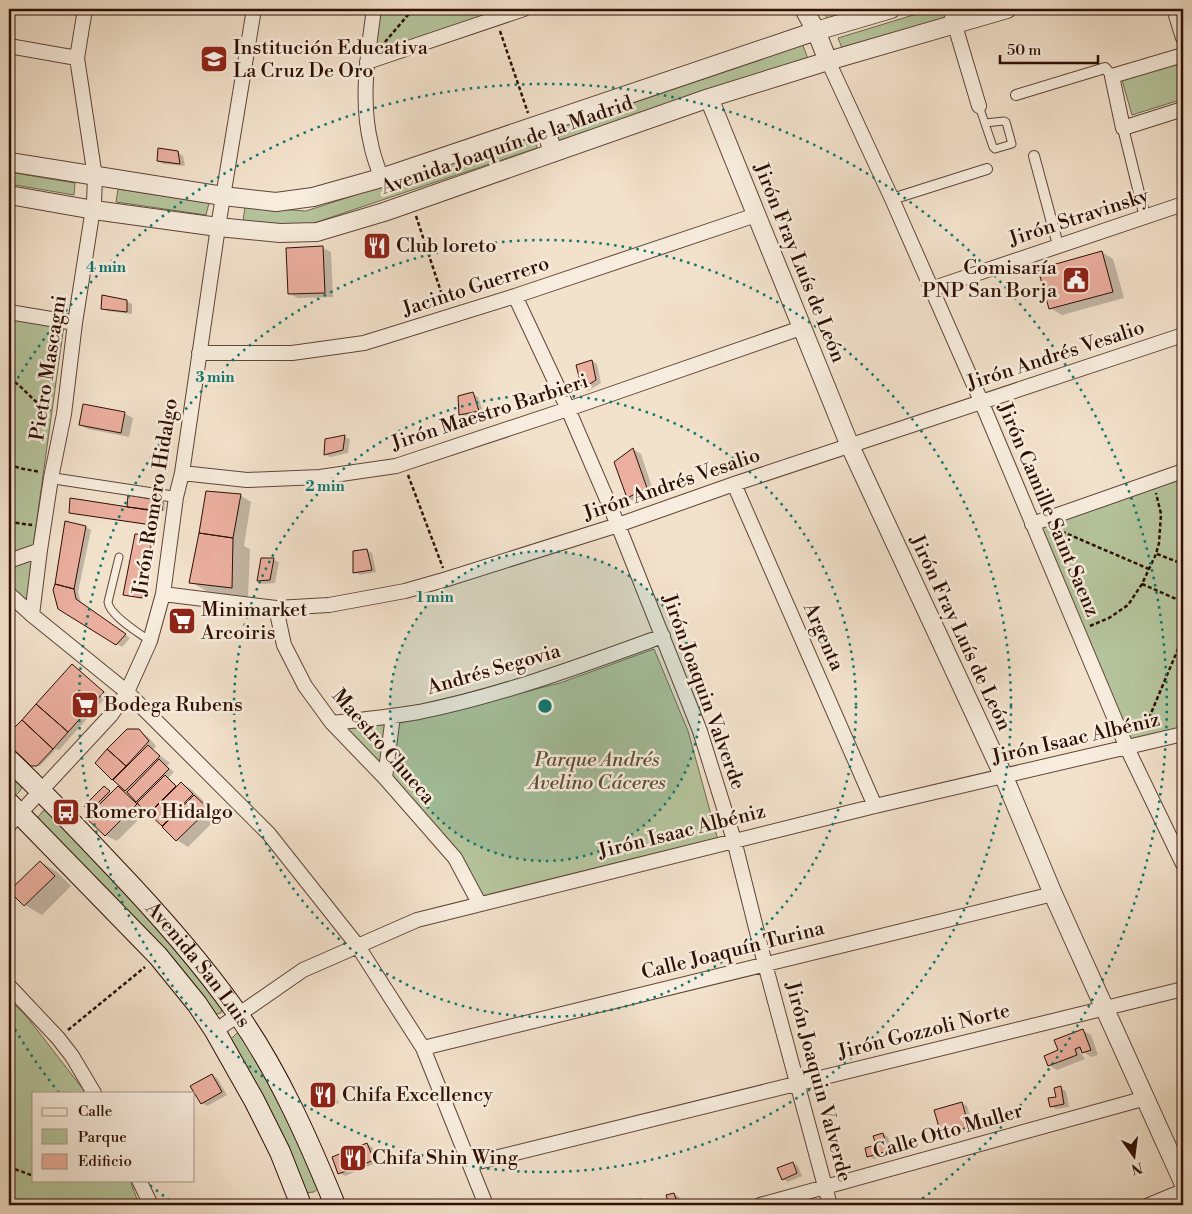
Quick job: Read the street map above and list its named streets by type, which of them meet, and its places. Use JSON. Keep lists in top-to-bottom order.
{
  "streets": {
    "main road": ["Avenida San Luis"],
    "street": [
      "Avenida Joaquín de la Madrid",
      "Jirón Stravinsky",
      "Jirón Fray Luís de León",
      "Jacinto Guerrero",
      "Jirón Andrés Vesalio",
      "Pietro Mascagni",
      "Jirón Maestro Barbieri",
      "Jirón Romero Hidalgo",
      "Jirón Camille Saint Saenz",
      "Argenta",
      "Andrés Segovia",
      "Jirón Joaquin Valverde",
      "Jirón Isaac Albéniz",
      "Maestro Chueca",
      "Calle Joaquín Turina",
      "Jirón Gozzoli Norte",
      "Calle Otto Muller"
    ]
  },
  "crossings": [
    ["Avenida Joaquín de la Madrid", "Jirón Fray Luís de León"],
    ["Avenida Joaquín de la Madrid", "Pietro Mascagni"],
    ["Avenida Joaquín de la Madrid", "Jirón Romero Hidalgo"],
    ["Avenida Joaquín de la Madrid", "Jirón Camille Saint Saenz"],
    ["Jirón Stravinsky", "Jirón Camille Saint Saenz"],
    ["Jirón Fray Luís de León", "Jacinto Guerrero"],
    ["Jirón Fray Luís de León", "Jirón Andrés Vesalio"],
    ["Jirón Fray Luís de León", "Jirón Maestro Barbieri"],
    ["Jirón Fray Luís de León", "Jirón Isaac Albéniz"],
    ["Jirón Fray Luís de León", "Calle Joaquín Turina"],
    ["Jirón Fray Luís de León", "Jirón Gozzoli Norte"],
    ["Jirón Fray Luís de León", "Calle Otto Muller"],
    ["Jacinto Guerrero", "Jirón Romero Hidalgo"],
    ["Jacinto Guerrero", "Jirón Joaquin Valverde"],
    ["Jirón Andrés Vesalio", "Jirón Romero Hidalgo"],
    ["Jirón Andrés Vesalio", "Jirón Camille Saint Saenz"],
    ["Jirón Andrés Vesalio", "Argenta"],
    ["Jirón Andrés Vesalio", "Jirón Joaquin Valverde"],
    ["Jirón Andrés Vesalio", "Maestro Chueca"],
    ["Jirón Maestro Barbieri", "Jirón Romero Hidalgo"],
    ["Jirón Maestro Barbieri", "Jirón Joaquin Valverde"],
    ["Jirón Romero Hidalgo", "Avenida San Luis"],
    ["Jirón Camille Saint Saenz", "Jirón Isaac Albéniz"],
    ["Argenta", "Jirón Isaac Albéniz"],
    ["Andrés Segovia", "Jirón Joaquin Valverde"],
    ["Andrés Segovia", "Maestro Chueca"],
    ["Jirón Joaquin Valverde", "Jirón Isaac Albéniz"],
    ["Jirón Joaquin Valverde", "Calle Joaquín Turina"],
    ["Jirón Joaquin Valverde", "Jirón Gozzoli Norte"],
    ["Jirón Joaquin Valverde", "Calle Otto Muller"],
    ["Jirón Isaac Albéniz", "Maestro Chueca"],
    ["Jirón Isaac Albéniz", "Avenida San Luis"]
  ],
  "parks": ["Parque Andrés Avelino Cáceres"],
  "places": {
    "school or university": ["Institución Educativa La Cruz De Oro"],
    "restaurant": ["Club loreto", "Chifa Excellency", "Chifa Shin Wing"],
    "public building": ["Comisaría PNP San Borja"],
    "supermarket": ["Minimarket Arcoiris", "Bodega Rubens"],
    "bus stop": ["Romero Hidalgo"]
  },
  "legend": ["Calle", "Parque", "Edificio"],
  "scale_bar": "50 m",
  "north": "bottom",
  "rings": [
    "4 min",
    "3 min",
    "2 min",
    "1 min"
  ]
}
